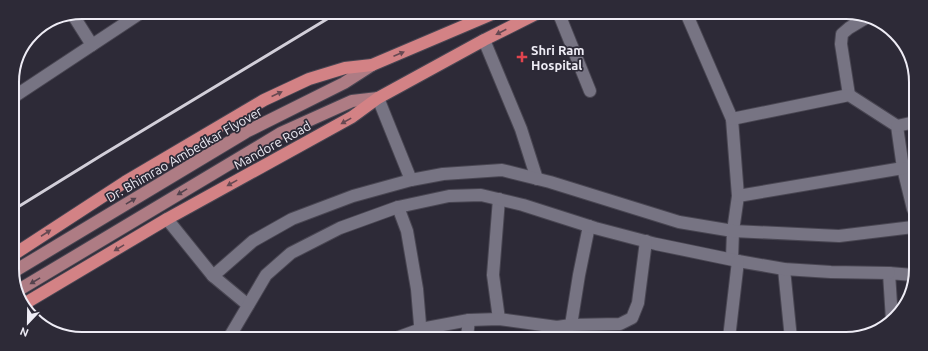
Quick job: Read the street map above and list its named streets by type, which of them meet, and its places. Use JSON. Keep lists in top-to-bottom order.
{
  "streets": {
    "highway": ["Mandore Road"],
    "main road": ["Dr. Bhimrao Ambedkar Flyover"]
  },
  "places": {
    "health": ["Shri Ram Hospital"]
  },
  "north": "bottom"
}
